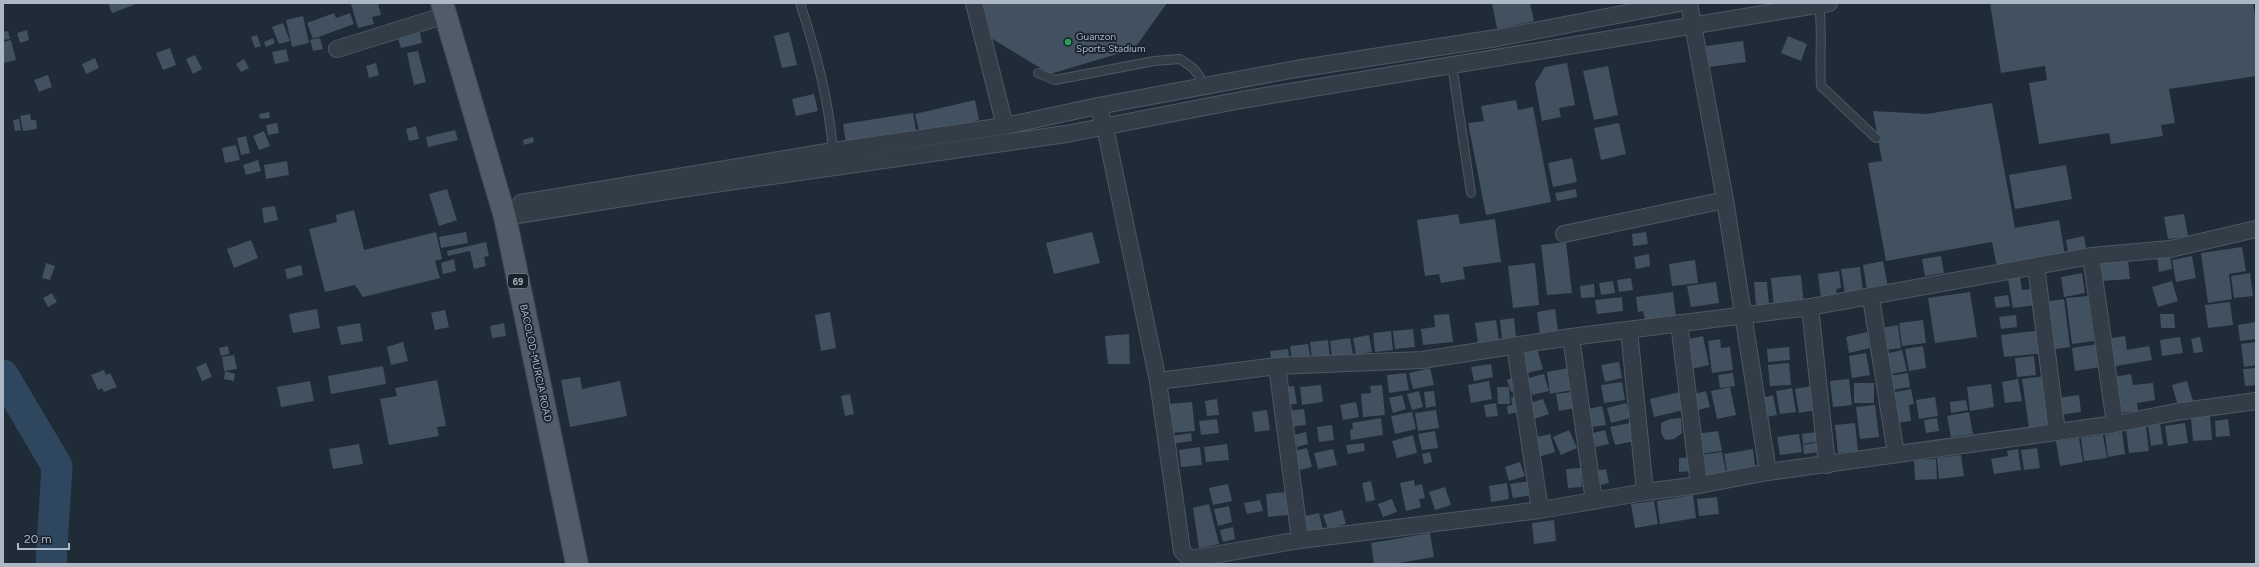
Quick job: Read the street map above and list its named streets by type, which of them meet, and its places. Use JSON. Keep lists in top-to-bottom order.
{
  "streets": {
    "main road": ["69", "BACOLOD-MURCIA ROAD"]
  },
  "places": ["Guanzon Sports Stadium"],
  "scale_bar": "20 m"
}
